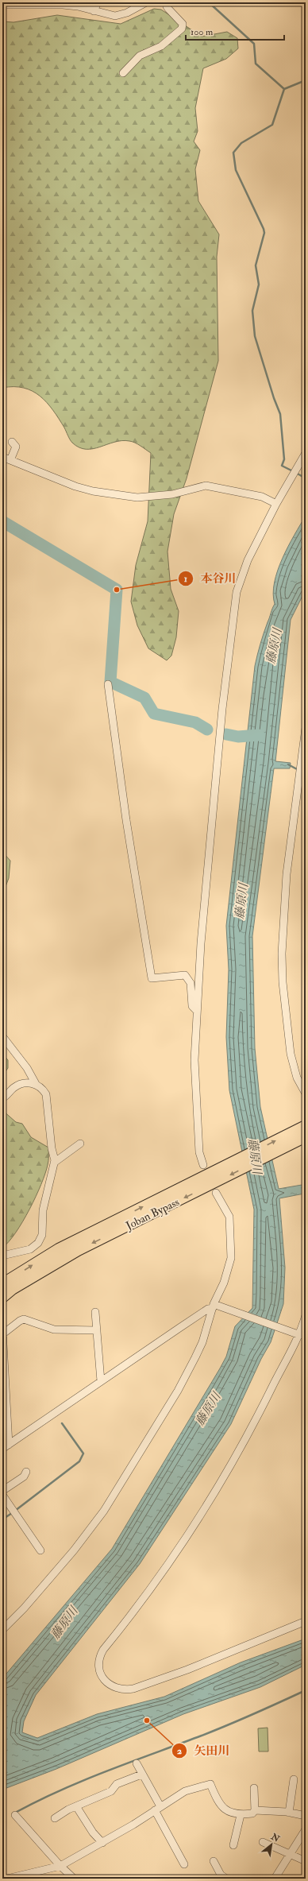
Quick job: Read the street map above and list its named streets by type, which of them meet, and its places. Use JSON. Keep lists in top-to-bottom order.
{
  "streets": {
    "highway": ["Joban Bypass"]
  },
  "water": ["藤原川"],
  "places": ["本谷川", "矢田川"],
  "scale_bar": "100 m",
  "north": "top right"
}
